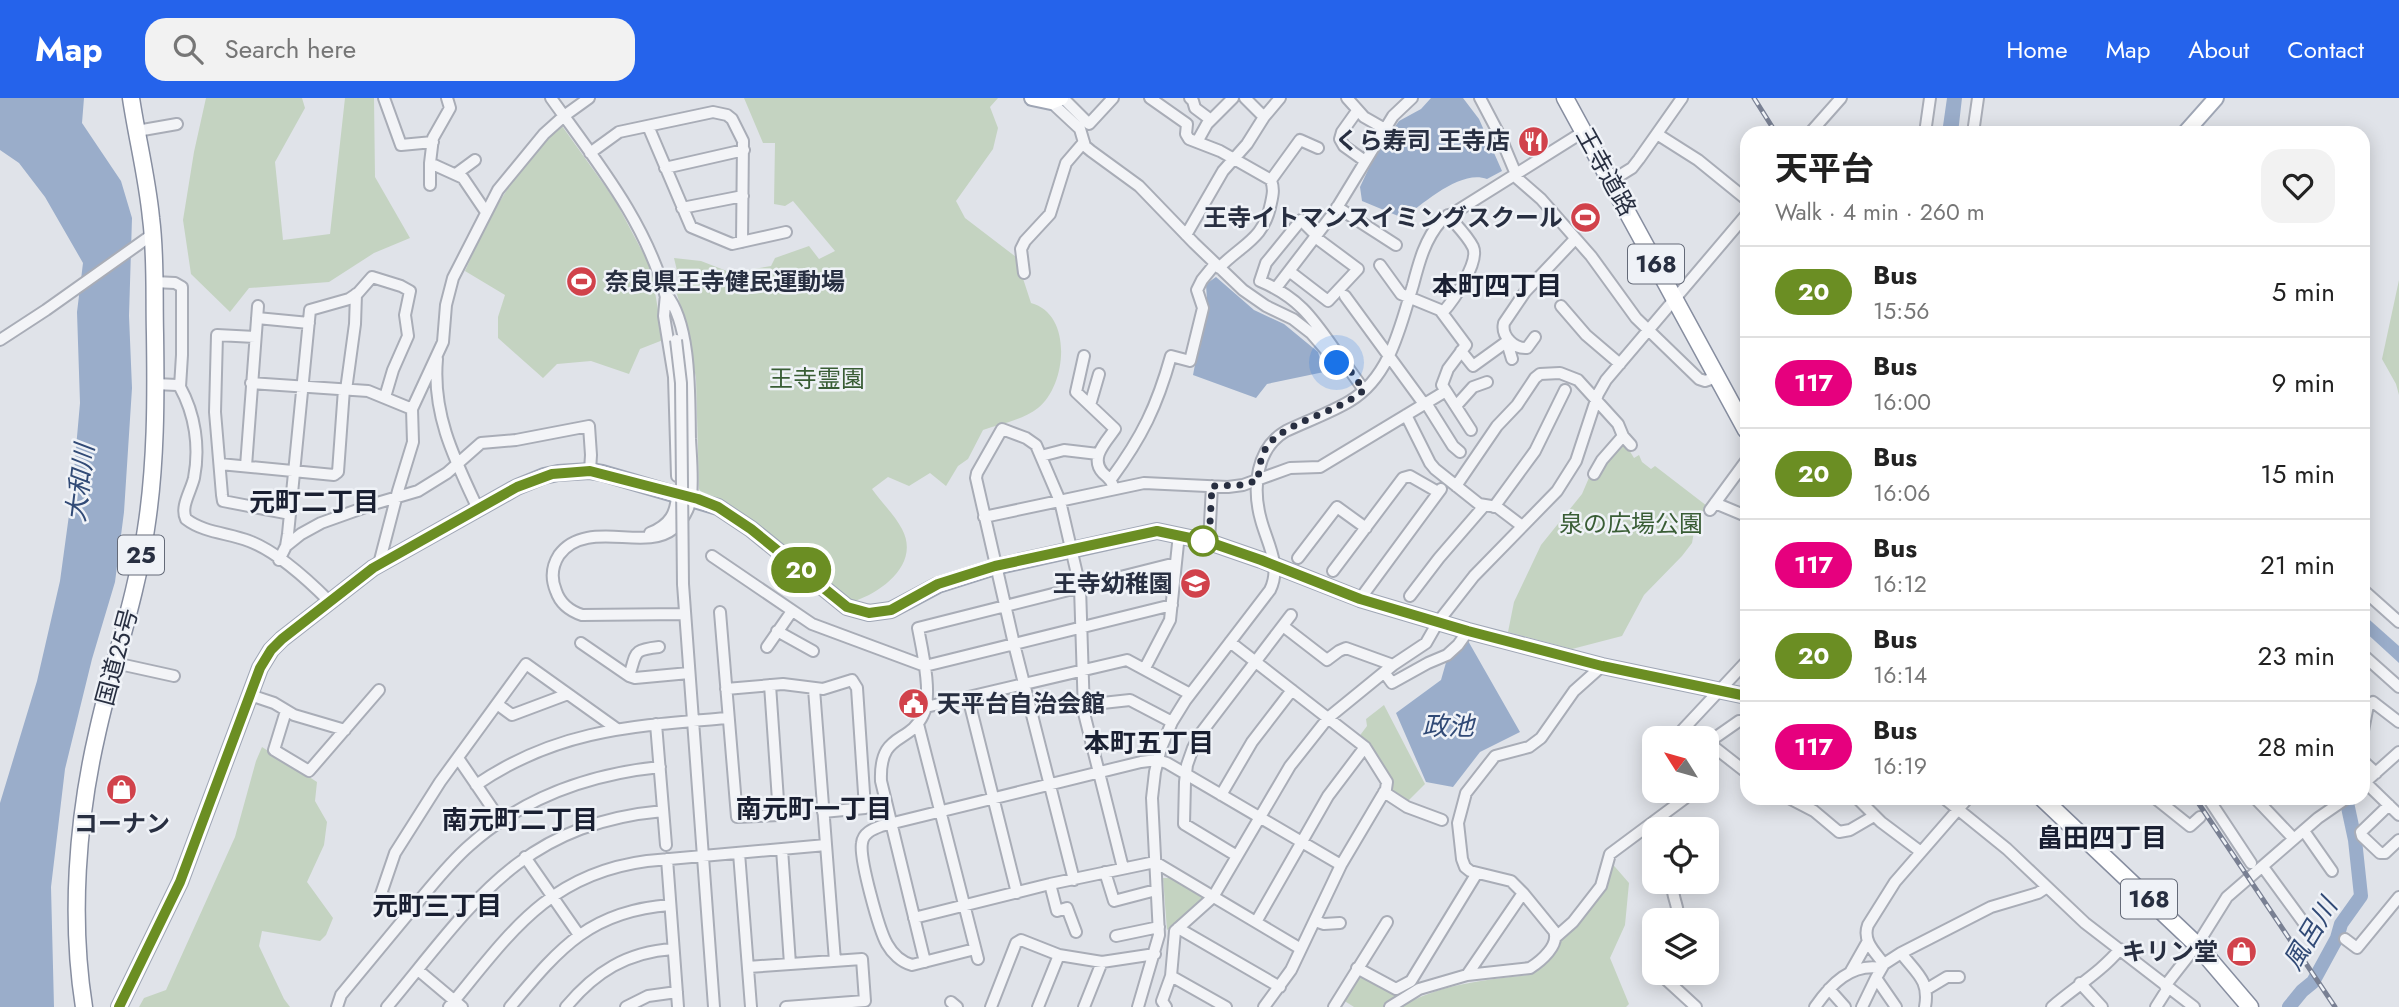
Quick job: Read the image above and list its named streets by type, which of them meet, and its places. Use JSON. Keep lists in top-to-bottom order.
{
  "streets": {
    "highway": [
      "王寺道路",
      "168",
      "25",
      "国道25号"
    ]
  },
  "districts": [
    "本町四丁目",
    "元町二丁目",
    "本町五丁目",
    "南元町一丁目",
    "南元町二丁目",
    "畠田四丁目",
    "元町三丁目"
  ],
  "water": ["大和川", "政池", "風呂川"],
  "parks": ["王寺霊園", "泉の広場公園"],
  "places": {
    "restaurant": ["くら寿司 王寺店"],
    "sports": ["王寺イトマンスイミングスクール", "奈良県王寺健民運動場"],
    "school or university": ["王寺幼稚園"],
    "public building": ["天平台自治会館"],
    "shop": ["コーナン", "キリン堂"]
  },
  "lines": ["bus line 20"],
  "north": "top left",
  "page": {
    "header": "Map",
    "search": "Search here",
    "nav": [
      "Home",
      "Map",
      "About",
      "Contact"
    ],
    "on_map": "20",
    "heading": ["天平台", "Walk · 4 min · 260 m"],
    "list": [
      {
        "mark": "20",
        "name": "Bus",
        "note": "15:56",
        "value": "5 min"
      },
      {
        "mark": "117",
        "name": "Bus",
        "note": "16:00",
        "value": "9 min"
      },
      {
        "mark": "20",
        "name": "Bus",
        "note": "16:06",
        "value": "15 min"
      },
      {
        "mark": "117",
        "name": "Bus",
        "note": "16:12",
        "value": "21 min"
      },
      {
        "mark": "20",
        "name": "Bus",
        "note": "16:14",
        "value": "23 min"
      },
      {
        "mark": "117",
        "name": "Bus",
        "note": "16:19",
        "value": "28 min"
      }
    ]
  }
}
